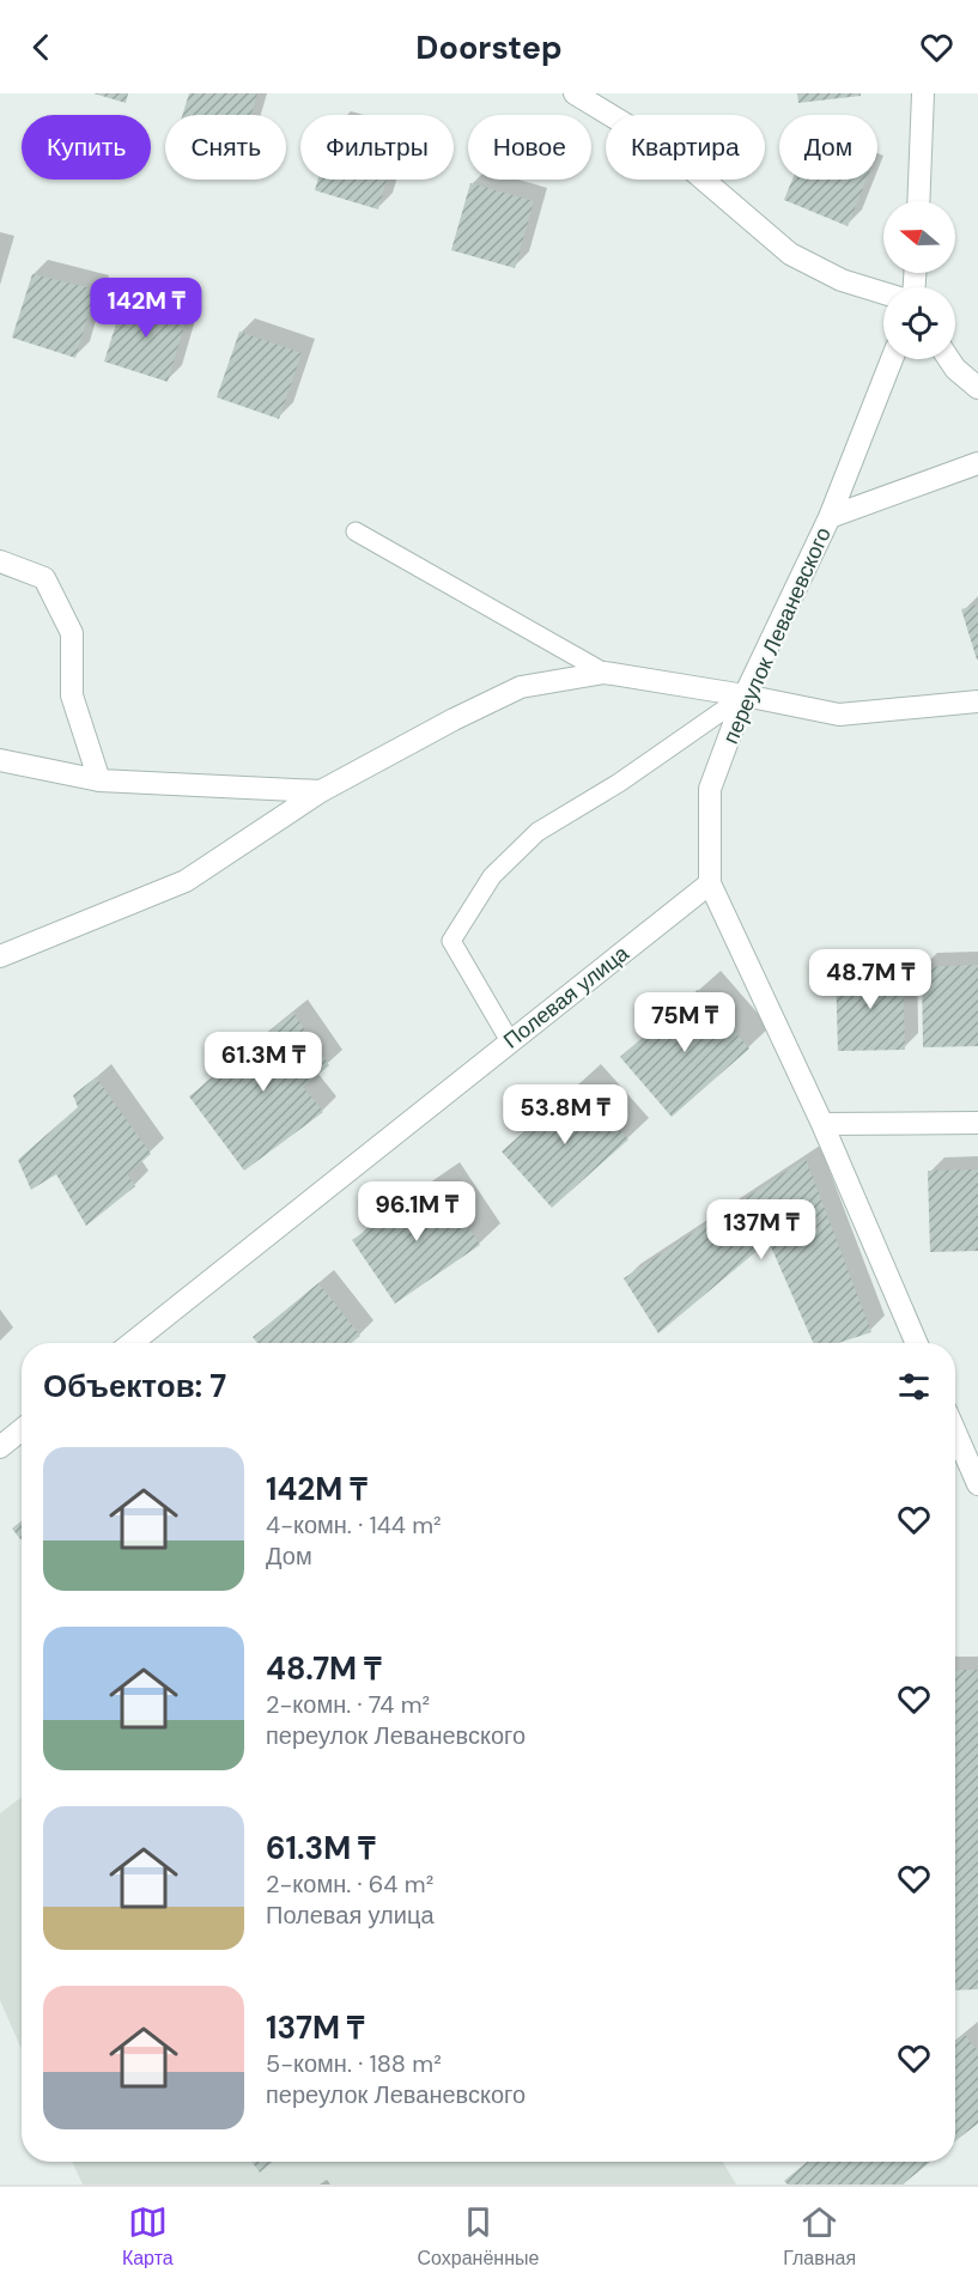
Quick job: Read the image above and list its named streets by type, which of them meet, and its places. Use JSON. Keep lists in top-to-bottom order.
{
  "streets": {
    "street": ["переулок Леваневского", "Полевая улица"]
  },
  "crossings": [
    ["переулок Леваневского", "Полевая улица"]
  ],
  "north": "left",
  "page": {
    "header": "Doorstep",
    "chip": [
      "Купить",
      "Снять",
      "Фильтры",
      "Новое",
      "Квартира",
      "Дом"
    ],
    "price": [
      "142M ₸",
      "48.7M ₸",
      "75M ₸",
      "61.3M ₸",
      "53.8M ₸",
      "96.1M ₸",
      "137M ₸"
    ],
    "heading": "Объектов: 7",
    "list": [
      {
        "name": "142M ₸",
        "note": "4-комн. · 144 m² · Дом"
      },
      {
        "name": "48.7M ₸",
        "note": "2-комн. · 74 m² · переулок Леваневского"
      },
      {
        "name": "61.3M ₸",
        "note": "2-комн. · 64 m² · Полевая улица"
      },
      {
        "name": "137M ₸",
        "note": "5-комн. · 188 m² · переулок Леваневского"
      }
    ],
    "tabs": ["Карта", "Сохранённые", "Главная"]
  }
}
